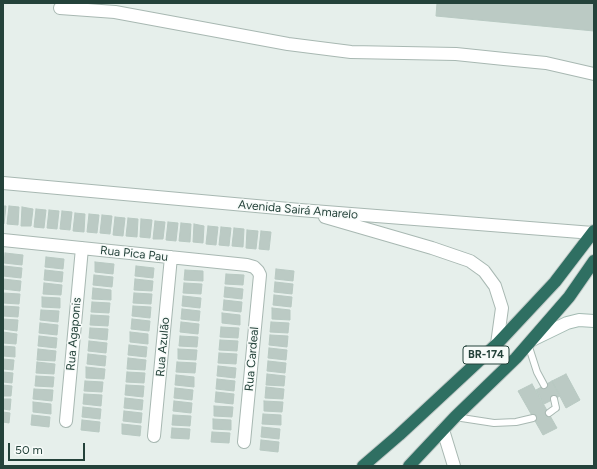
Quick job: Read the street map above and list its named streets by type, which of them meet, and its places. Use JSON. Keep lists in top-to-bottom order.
{
  "streets": {
    "highway": ["BR-174"],
    "street": [
      "Avenida Sairá Amarelo",
      "Rua Pica Pau",
      "Rua Agaponis",
      "Rua Azulão",
      "Rua Cardeal"
    ]
  },
  "crossings": [
    ["Avenida Sairá Amarelo", "BR-174"],
    ["Rua Pica Pau", "Rua Agaponis"],
    ["Rua Pica Pau", "Rua Azulão"],
    ["Rua Pica Pau", "Rua Cardeal"]
  ],
  "scale_bar": "50 m"
}
